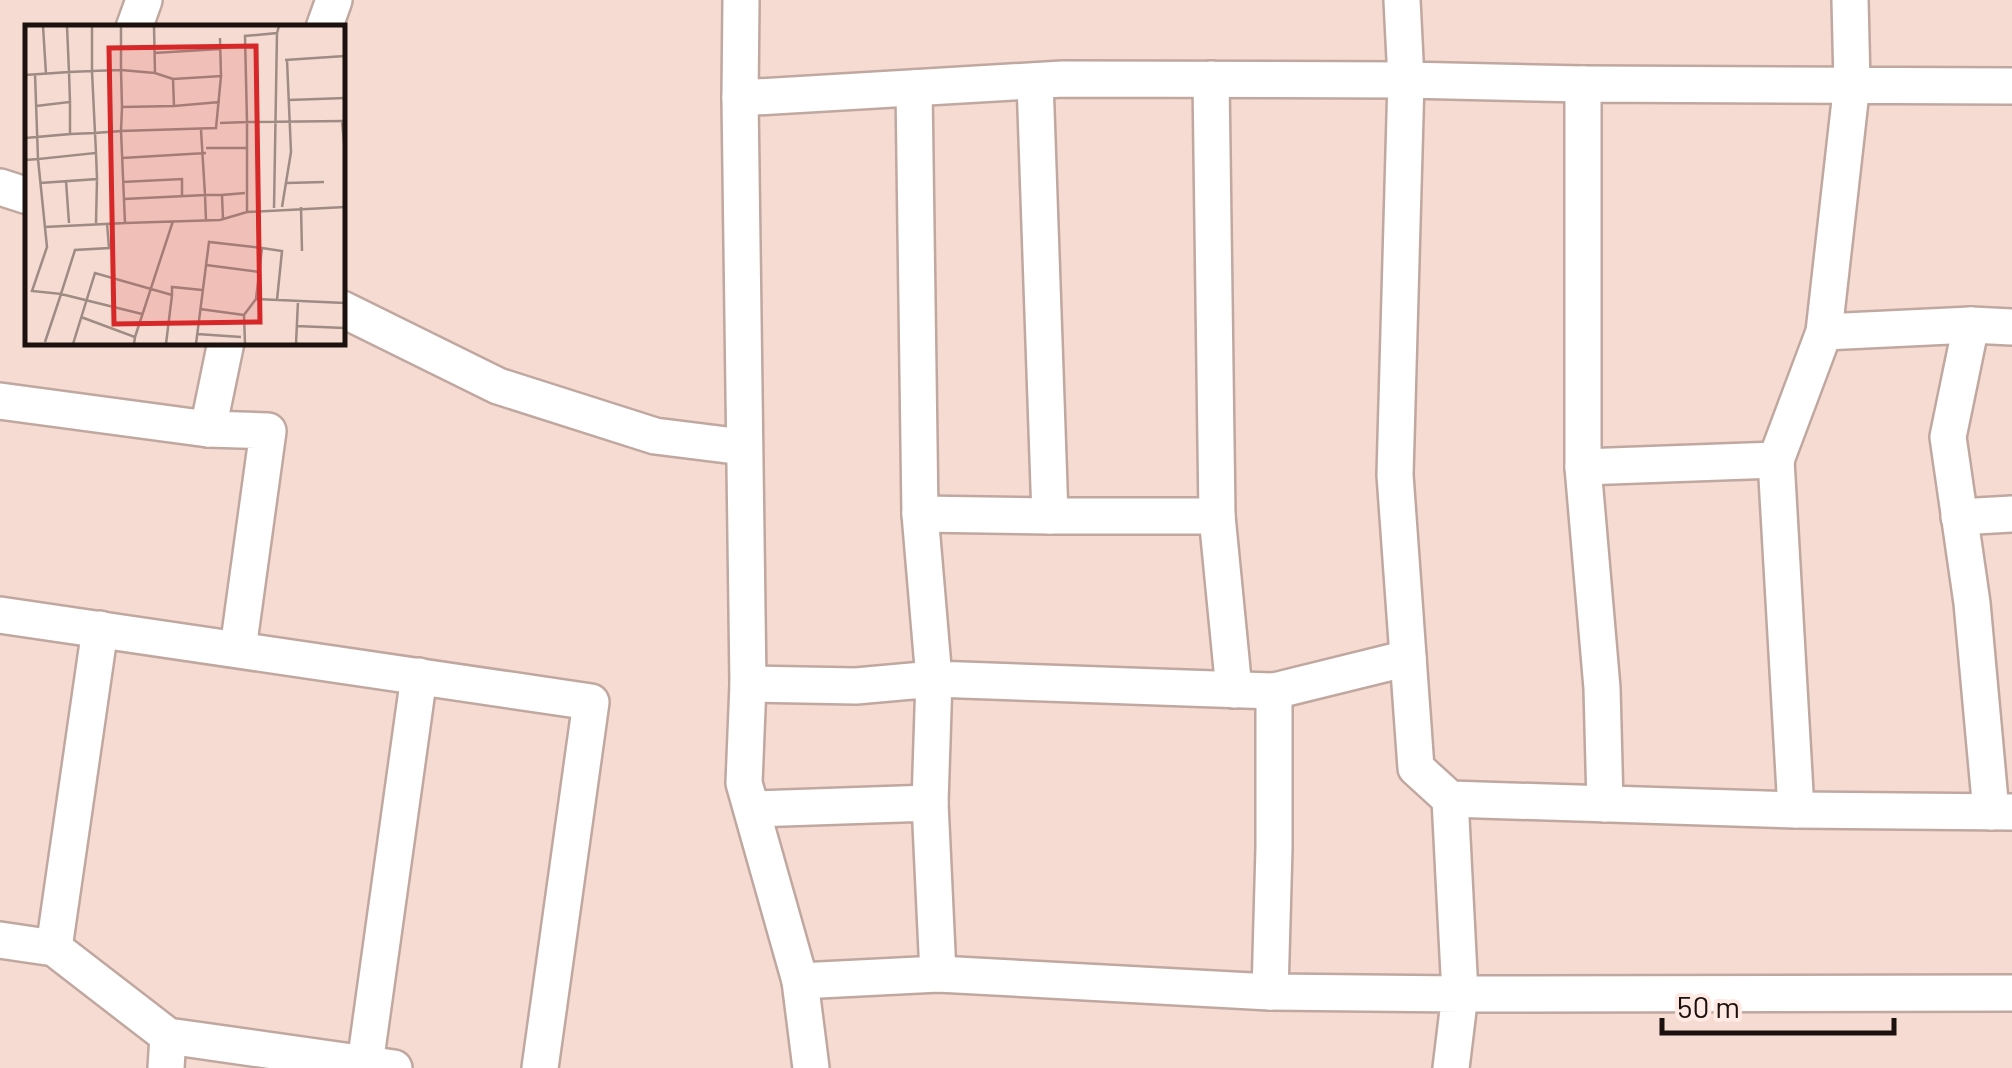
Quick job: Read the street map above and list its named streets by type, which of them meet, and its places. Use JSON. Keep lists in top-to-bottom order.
{
  "scale_bar": "50 m"
}
